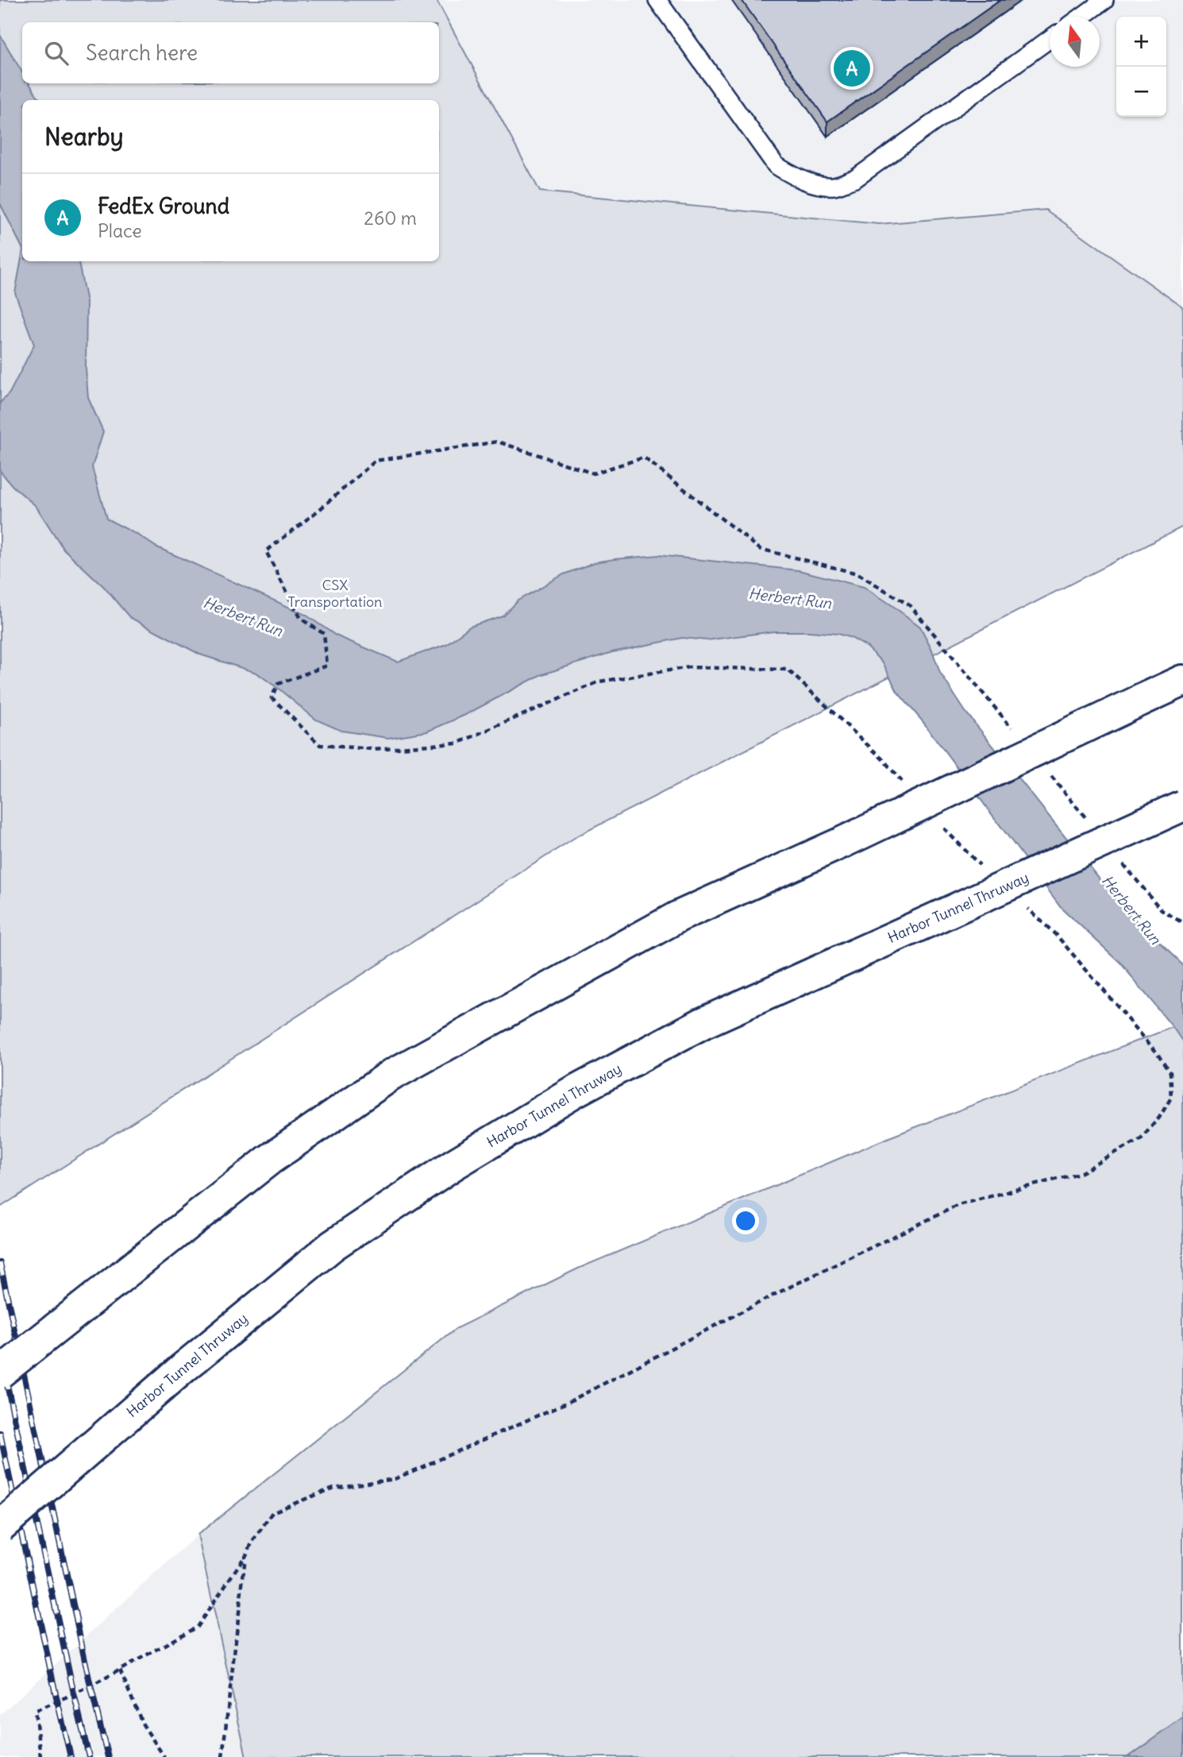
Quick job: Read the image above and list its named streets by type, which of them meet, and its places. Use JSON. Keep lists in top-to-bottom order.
{
  "streets": {
    "highway": ["Harbor Tunnel Thruway"]
  },
  "water": ["Herbert Run"],
  "parks": ["CSX Transportation"],
  "north": "top",
  "page": {
    "map_buttons": ["+", "−"],
    "search": "Search here",
    "pins": "A",
    "heading": "Nearby",
    "list": [
      {
        "mark": "A",
        "name": "FedEx Ground",
        "note": "Place",
        "value": "260 m"
      }
    ]
  }
}
